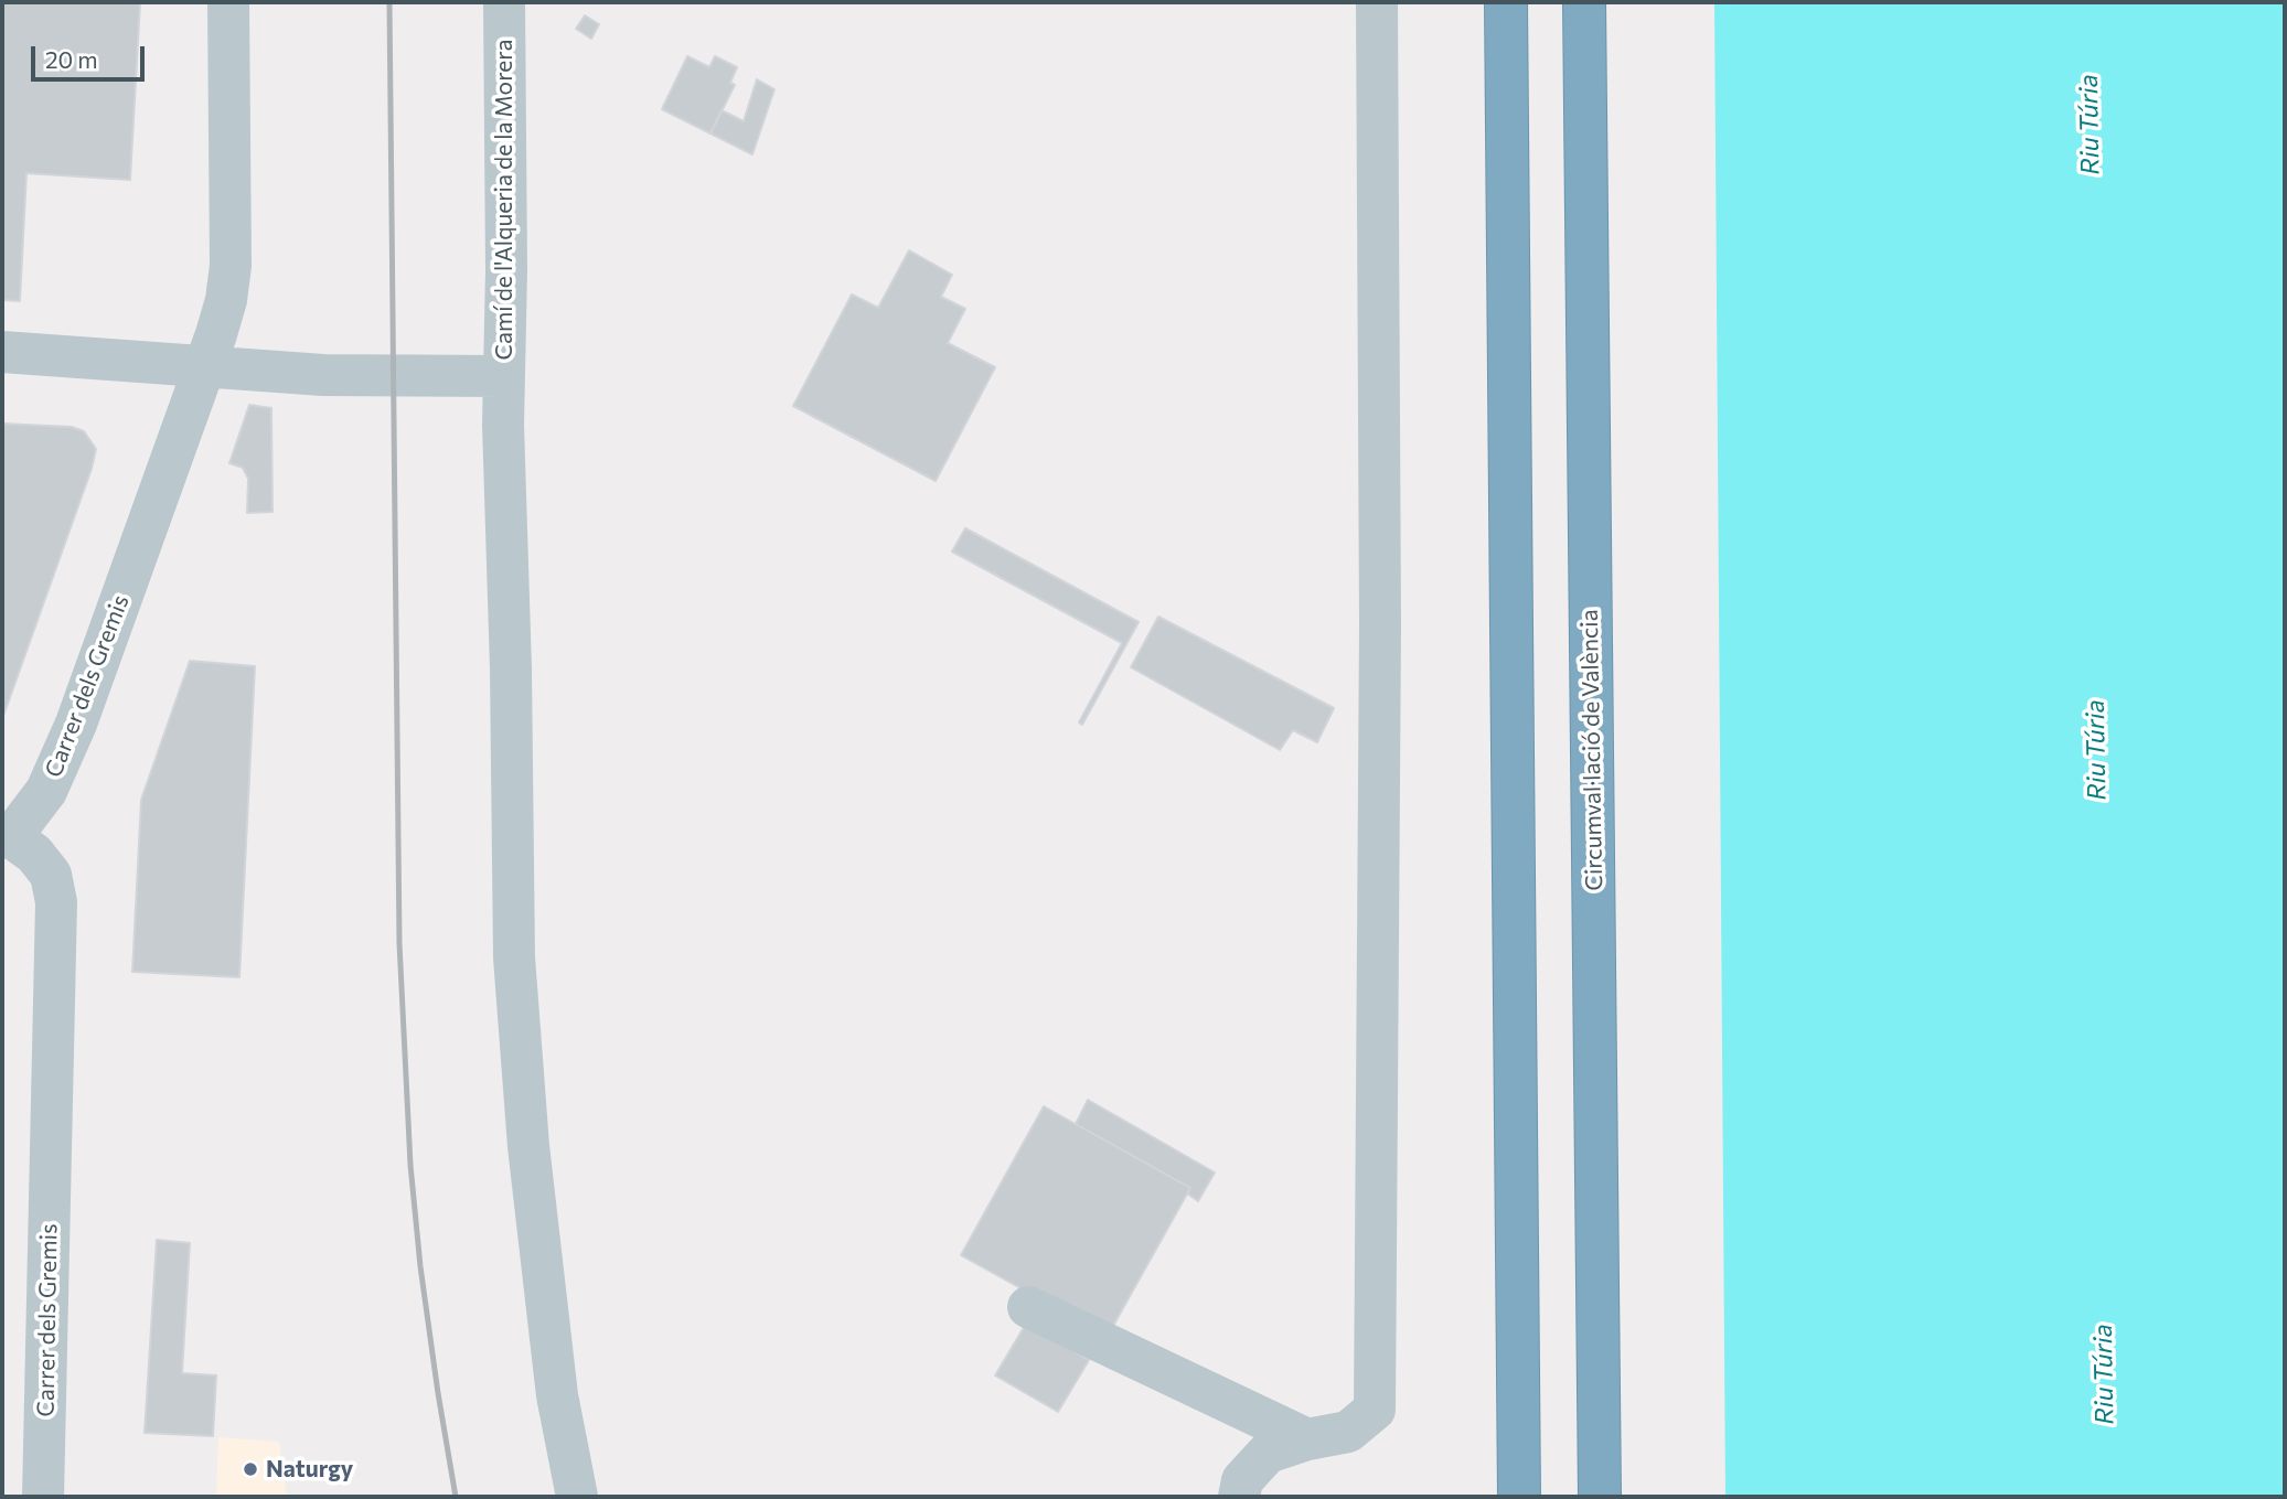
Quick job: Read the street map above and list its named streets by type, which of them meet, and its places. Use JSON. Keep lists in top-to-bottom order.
{
  "streets": {
    "highway": ["Circumval·lació de València"],
    "street": ["Camí de l'Alqueria de la Morera", "Carrer dels Gremis"]
  },
  "crossings": [
    ["Camí de l'Alqueria de la Morera", "Carrer dels Gremis"]
  ],
  "water": ["Riu Túria"],
  "places": ["Naturgy"],
  "scale_bar": "20 m"
}
